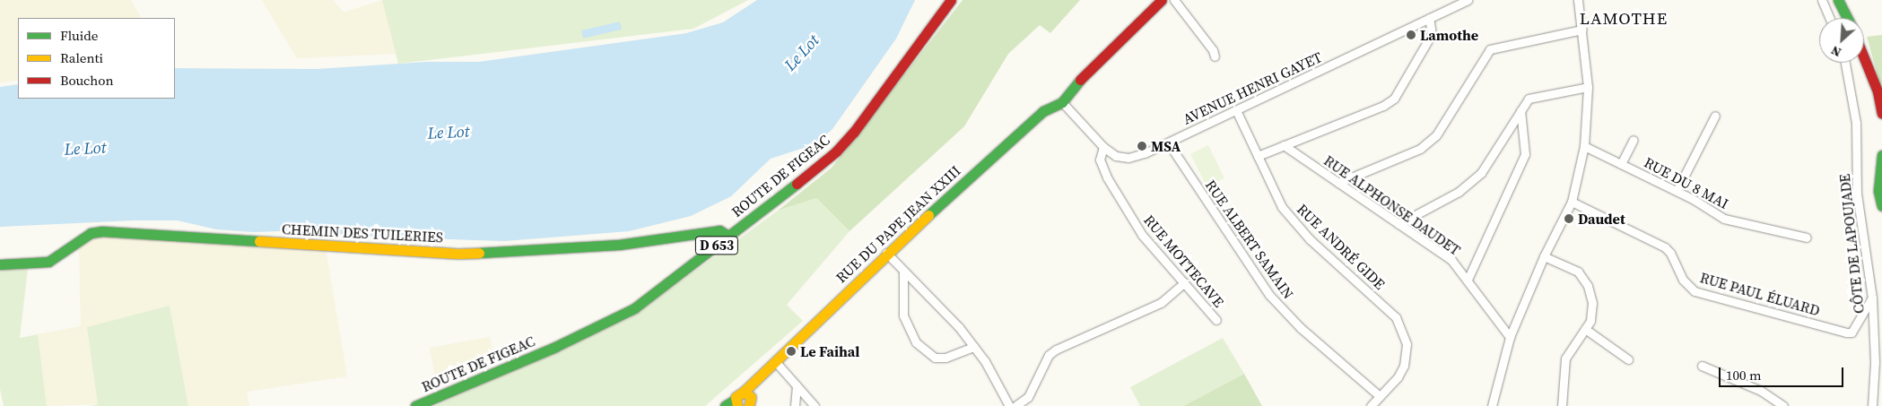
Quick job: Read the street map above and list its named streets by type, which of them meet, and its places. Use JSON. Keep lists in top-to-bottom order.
{
  "streets": {
    "street": [
      "AVENUE HENRI GAYET",
      "ROUTE DE FIGEAC",
      "RUE DU 8 MAI",
      "RUE ALPHONSE DAUDET",
      "RUE DU PAPE JEAN XXIII",
      "CHEMIN DES TUILERIES",
      "RUE ALBERT SAMAIN",
      "CÔTE DE LAPOUJADE",
      "D 653",
      "RUE ANDRÉ GIDE",
      "RUE MOTTECAVE",
      "RUE PAUL ÉLUARD"
    ]
  },
  "crossings": [
    ["AVENUE HENRI GAYET", "RUE DU PAPE JEAN XXIII"],
    ["AVENUE HENRI GAYET", "RUE ALBERT SAMAIN"],
    ["AVENUE HENRI GAYET", "RUE ANDRÉ GIDE"],
    ["AVENUE HENRI GAYET", "RUE MOTTECAVE"],
    ["ROUTE DE FIGEAC", "CHEMIN DES TUILERIES"],
    ["RUE ALBERT SAMAIN", "RUE ANDRÉ GIDE"],
    ["CÔTE DE LAPOUJADE", "RUE PAUL ÉLUARD"]
  ],
  "districts": ["LAMOTHE"],
  "water": ["Le Lot"],
  "places": [
    "Lamothe",
    "MSA",
    "Daudet",
    "Le Faihal"
  ],
  "legend": ["Fluide", "Ralenti", "Bouchon"],
  "scale_bar": "100 m",
  "north": "bottom left"
}
